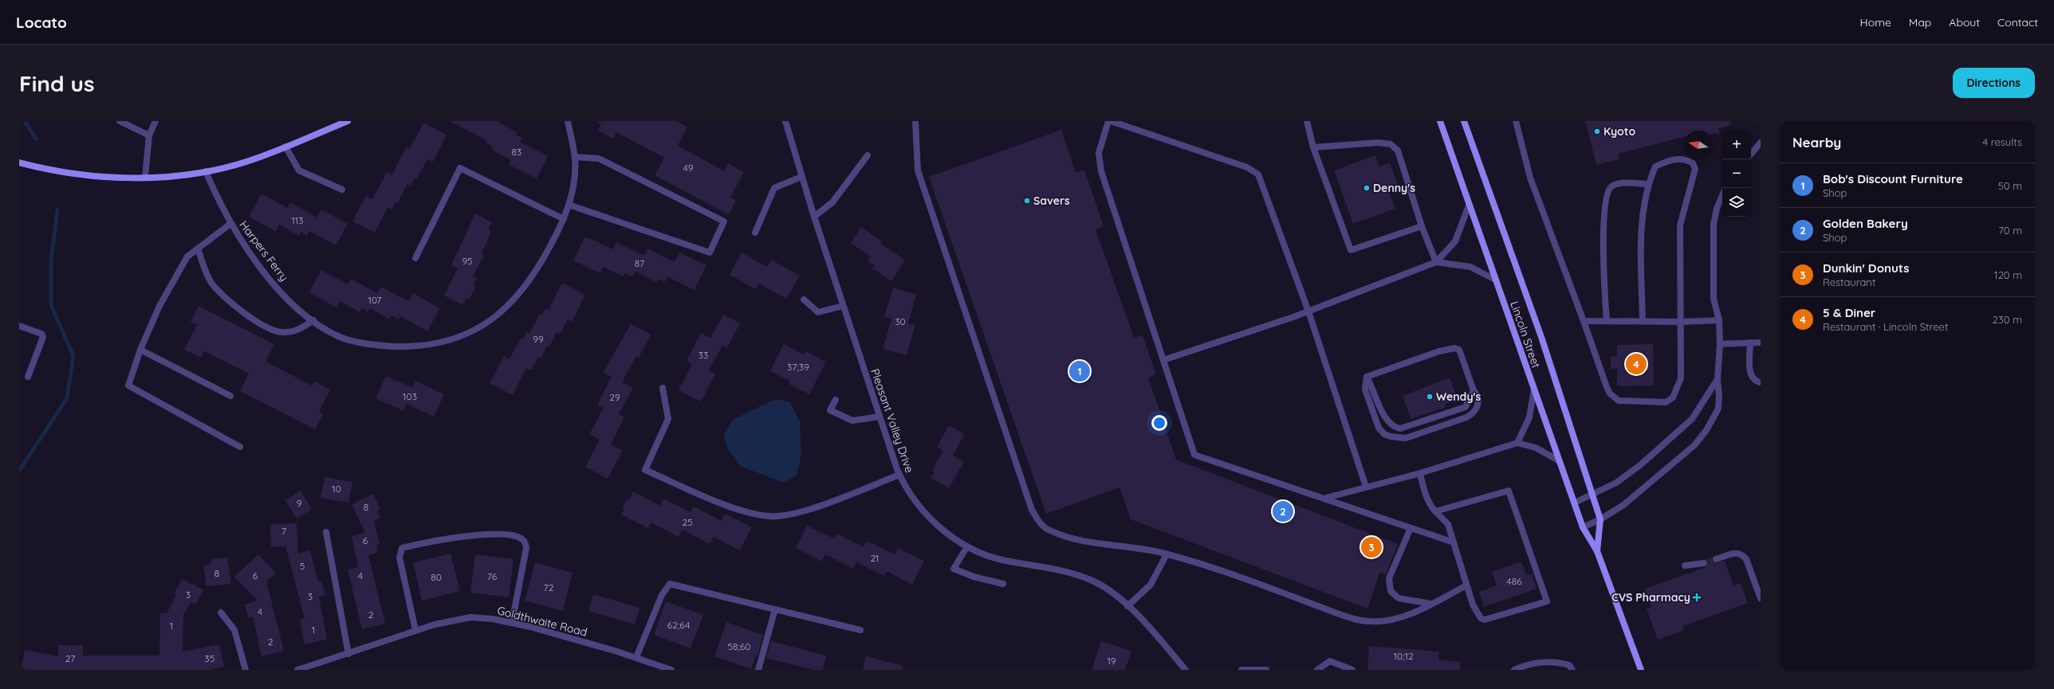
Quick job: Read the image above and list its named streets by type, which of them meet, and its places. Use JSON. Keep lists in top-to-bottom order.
{
  "streets": {
    "main road": ["Lincoln Street"],
    "street": ["Harpers Ferry", "Pleasant Valley Drive", "Goldthwaite Road"]
  },
  "places": {
    "other": [
      "Kyoto",
      "Denny's",
      "Savers",
      "Wendy's"
    ],
    "health": ["CVS Pharmacy"]
  },
  "house_numbers": [
    "83",
    "49",
    "113",
    "95",
    "87",
    "107",
    "30",
    "99",
    "33",
    "37;39",
    "103",
    "29",
    "10",
    "9",
    "8",
    "25",
    "7",
    "6",
    "21",
    "5",
    "8",
    "6",
    "4",
    "76",
    "80",
    "486",
    "72",
    "3",
    "3",
    "4",
    "2",
    "62;64",
    "1",
    "1",
    "2",
    "58;60",
    "10;12",
    "27",
    "35",
    "19"
  ],
  "north": "left",
  "page": {
    "header": "Locato",
    "nav": [
      "Home",
      "Map",
      "About",
      "Contact"
    ],
    "buttons": "Directions",
    "title": "Find us",
    "heading": ["Nearby", "4 results"],
    "map_buttons": ["+", "−"],
    "list": [
      {
        "mark": "1",
        "name": "Bob's Discount Furniture",
        "note": "Shop",
        "value": "50 m"
      },
      {
        "mark": "2",
        "name": "Golden Bakery",
        "note": "Shop",
        "value": "70 m"
      },
      {
        "mark": "3",
        "name": "Dunkin' Donuts",
        "note": "Restaurant",
        "value": "120 m"
      },
      {
        "mark": "4",
        "name": "5 & Diner",
        "note": "Restaurant · Lincoln Street",
        "value": "230 m"
      }
    ],
    "pins": [
      "4",
      "1",
      "2",
      "3"
    ]
  }
}
